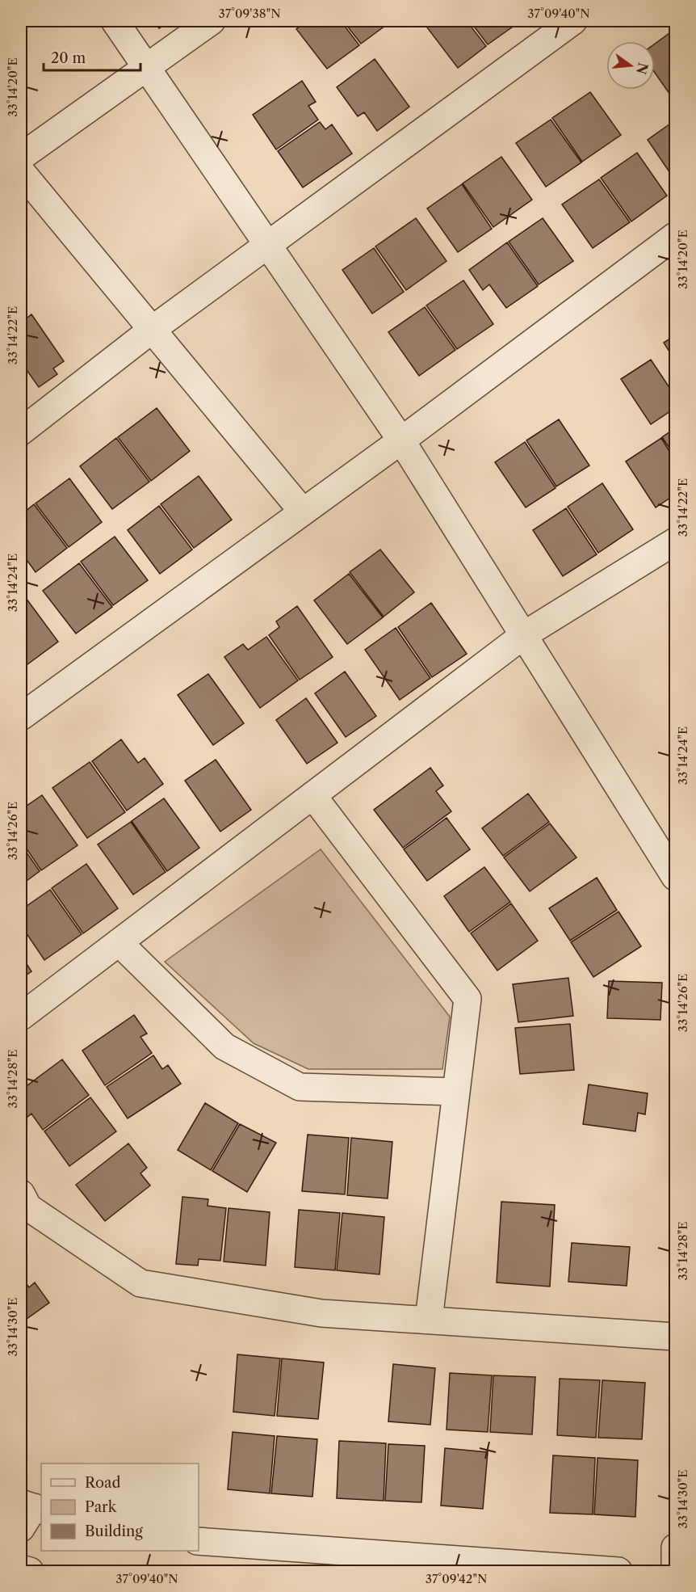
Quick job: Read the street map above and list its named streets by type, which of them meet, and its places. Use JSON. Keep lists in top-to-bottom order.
{
  "legend": ["Road", "Park", "Building"],
  "scale_bar": "20 m",
  "north": "right",
  "coordinates": [
    "37°09'38\"N",
    "37°09'40\"N",
    "33°14'20\"E",
    "33°14'22\"E",
    "33°14'24\"E",
    "33°14'26\"E",
    "33°14'28\"E",
    "33°14'30\"E",
    "37°09'42\"N"
  ]
}
